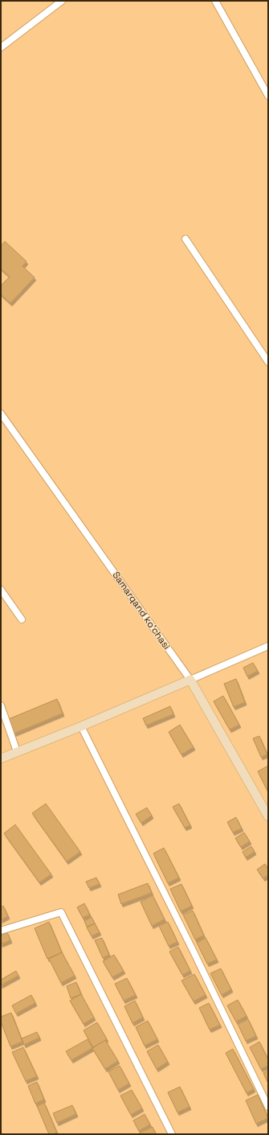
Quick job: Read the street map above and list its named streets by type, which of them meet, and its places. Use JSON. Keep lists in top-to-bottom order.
{
  "streets": {
    "street": ["Samarqand ko'chasi"]
  }
}
